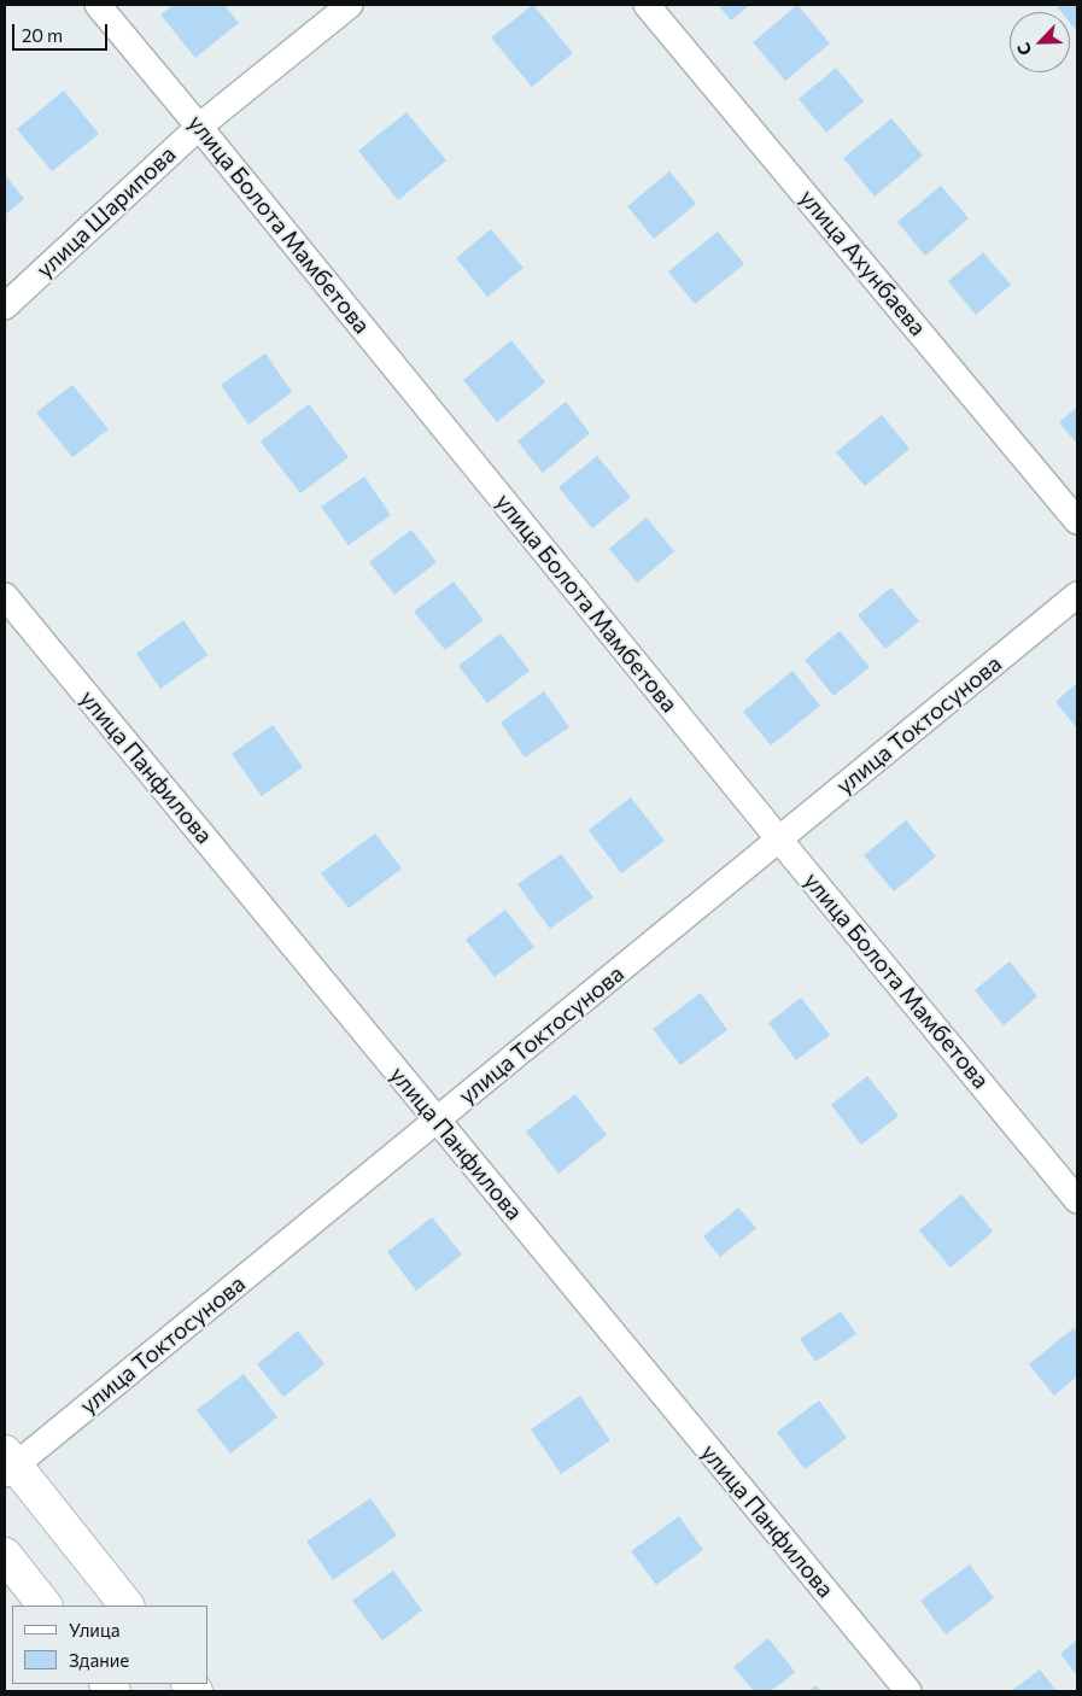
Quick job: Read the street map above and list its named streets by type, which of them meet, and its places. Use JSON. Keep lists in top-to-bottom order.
{
  "streets": {
    "street": [
      "улица Шарипова",
      "улица Болота Мамбетова",
      "улица Ахунбаева",
      "улица Токтосунова",
      "улица Панфилова"
    ]
  },
  "crossings": [
    ["улица Шарипова", "улица Болота Мамбетова"],
    ["улица Болота Мамбетова", "улица Токтосунова"],
    ["улица Токтосунова", "улица Панфилова"]
  ],
  "legend": ["Улица", "Здание"],
  "scale_bar": "20 m",
  "north": "bottom left"
}
